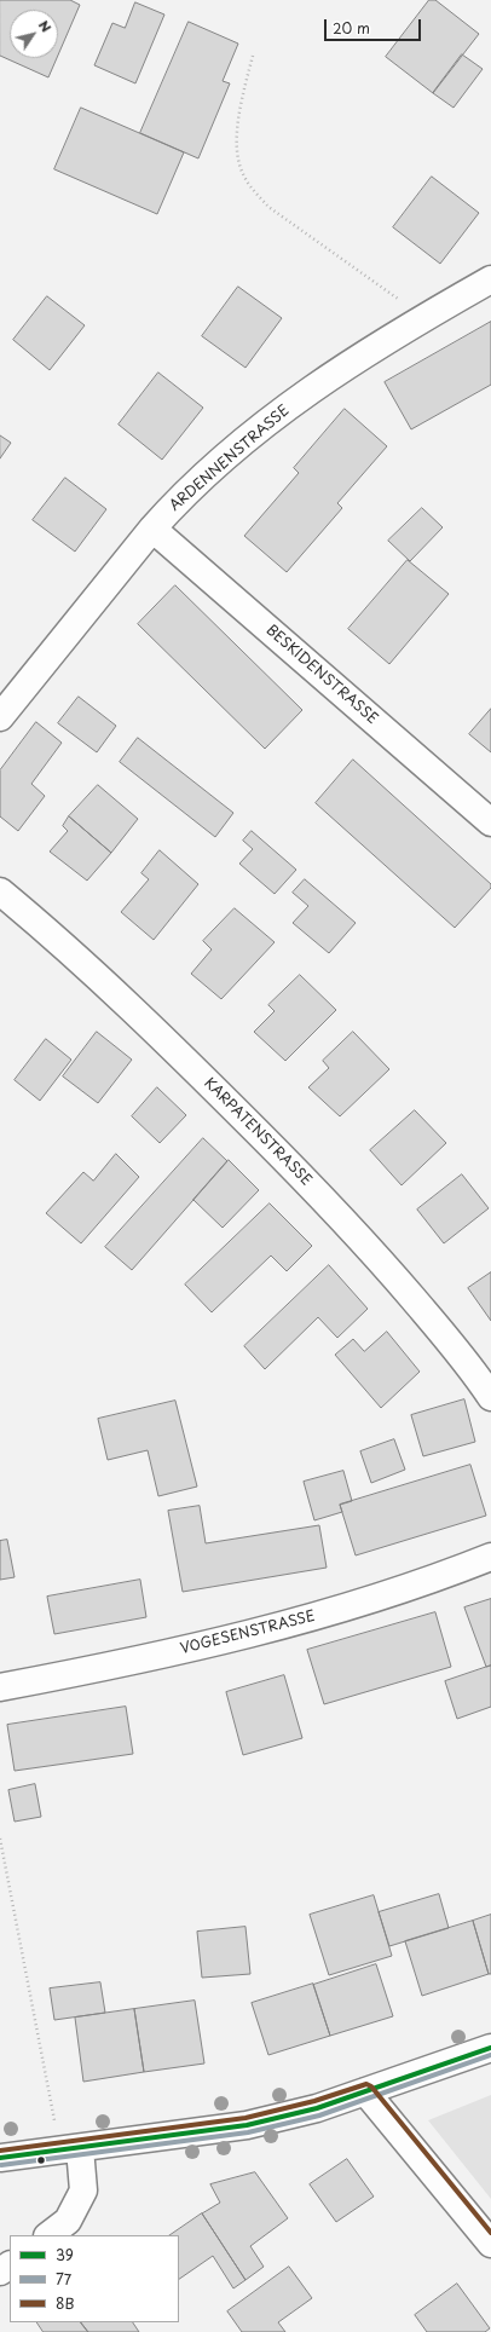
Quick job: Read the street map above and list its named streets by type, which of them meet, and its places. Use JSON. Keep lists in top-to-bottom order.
{
  "streets": {
    "street": [
      "ARDENNENSTRASSE",
      "BESKIDENSTRASSE",
      "KARPATENSTRASSE",
      "VOGESENSTRASSE"
    ]
  },
  "crossings": [
    ["ARDENNENSTRASSE", "BESKIDENSTRASSE"]
  ],
  "lines": ["transit line 39", "transit line 77", "transit line 8B"],
  "legend": ["39", "77", "8B"],
  "scale_bar": "20 m",
  "north": "top right"
}
